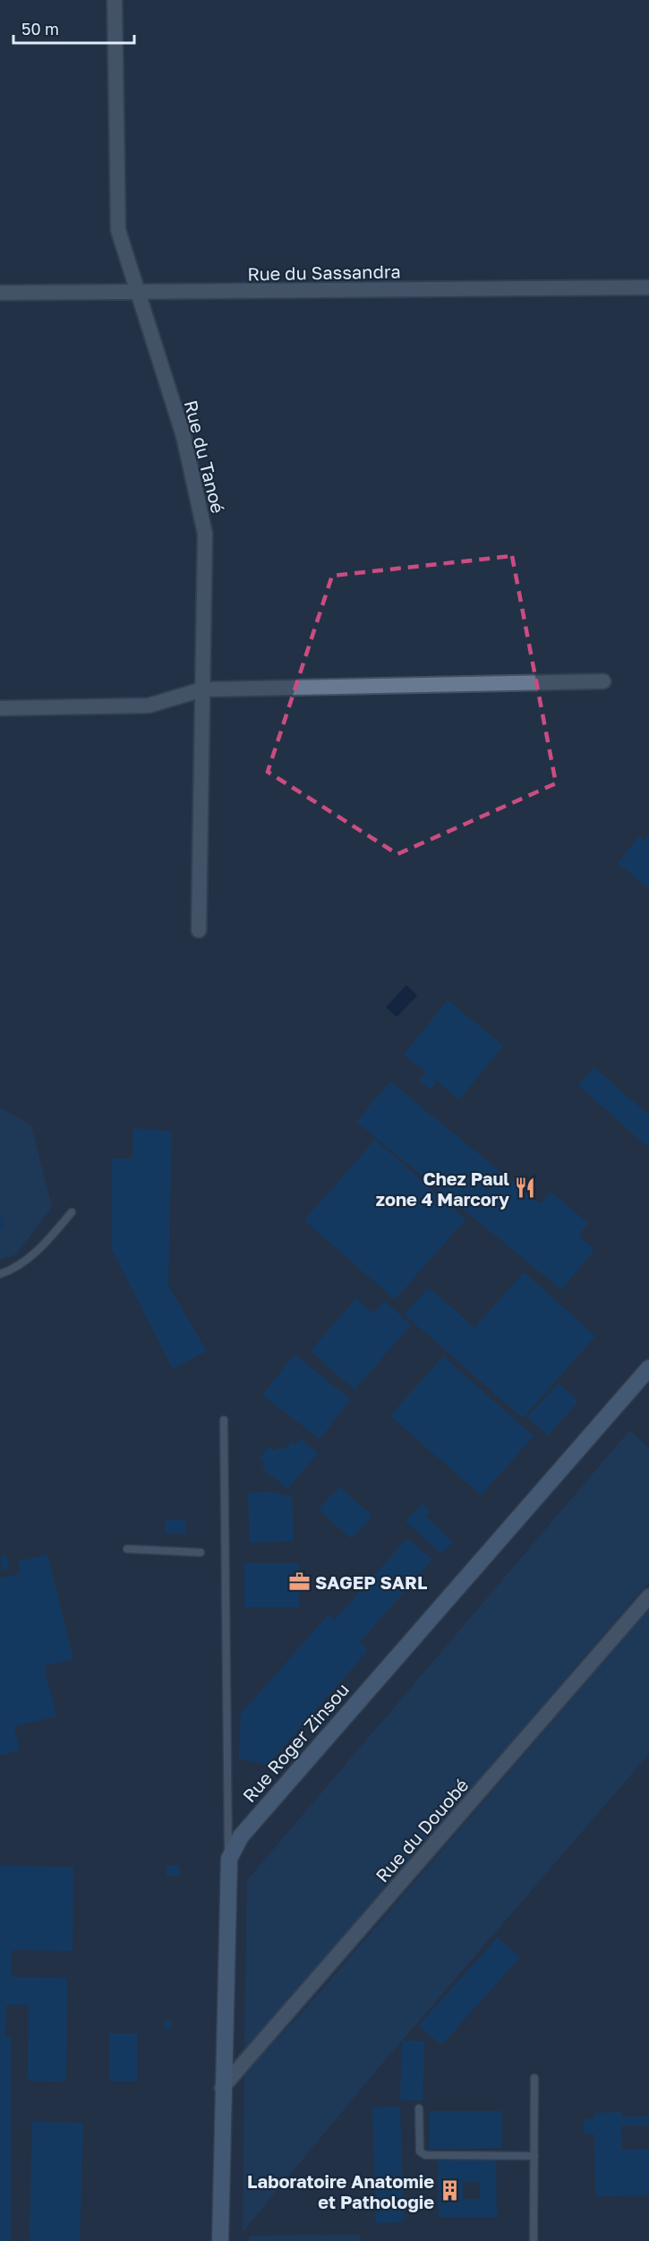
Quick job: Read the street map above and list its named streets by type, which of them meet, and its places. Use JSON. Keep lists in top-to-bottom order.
{
  "streets": {
    "street": [
      "Rue du Sassandra",
      "Rue du Tanoé",
      "Rue Roger Zinsou",
      "Rue du Douobé"
    ]
  },
  "crossings": [
    ["Rue du Sassandra", "Rue du Tanoé"],
    ["Rue Roger Zinsou", "Rue du Douobé"]
  ],
  "places": {
    "restaurant": ["Chez Paul zone 4 Marcory"],
    "office": ["SAGEP SARL"],
    "building": ["Laboratoire Anatomie et Pathologie"]
  },
  "scale_bar": "50 m"
}
